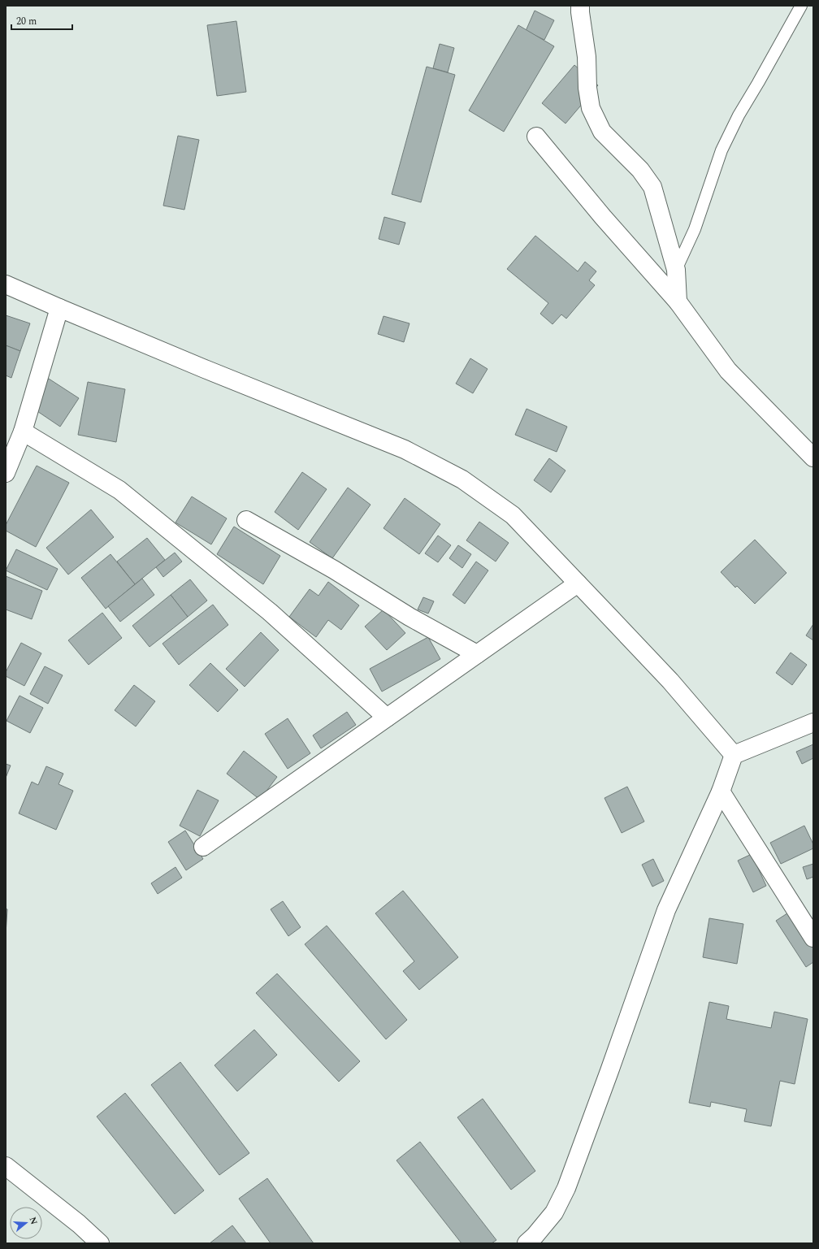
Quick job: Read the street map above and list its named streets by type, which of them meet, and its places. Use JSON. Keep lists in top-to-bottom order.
{
  "scale_bar": "20 m",
  "north": "right"
}
